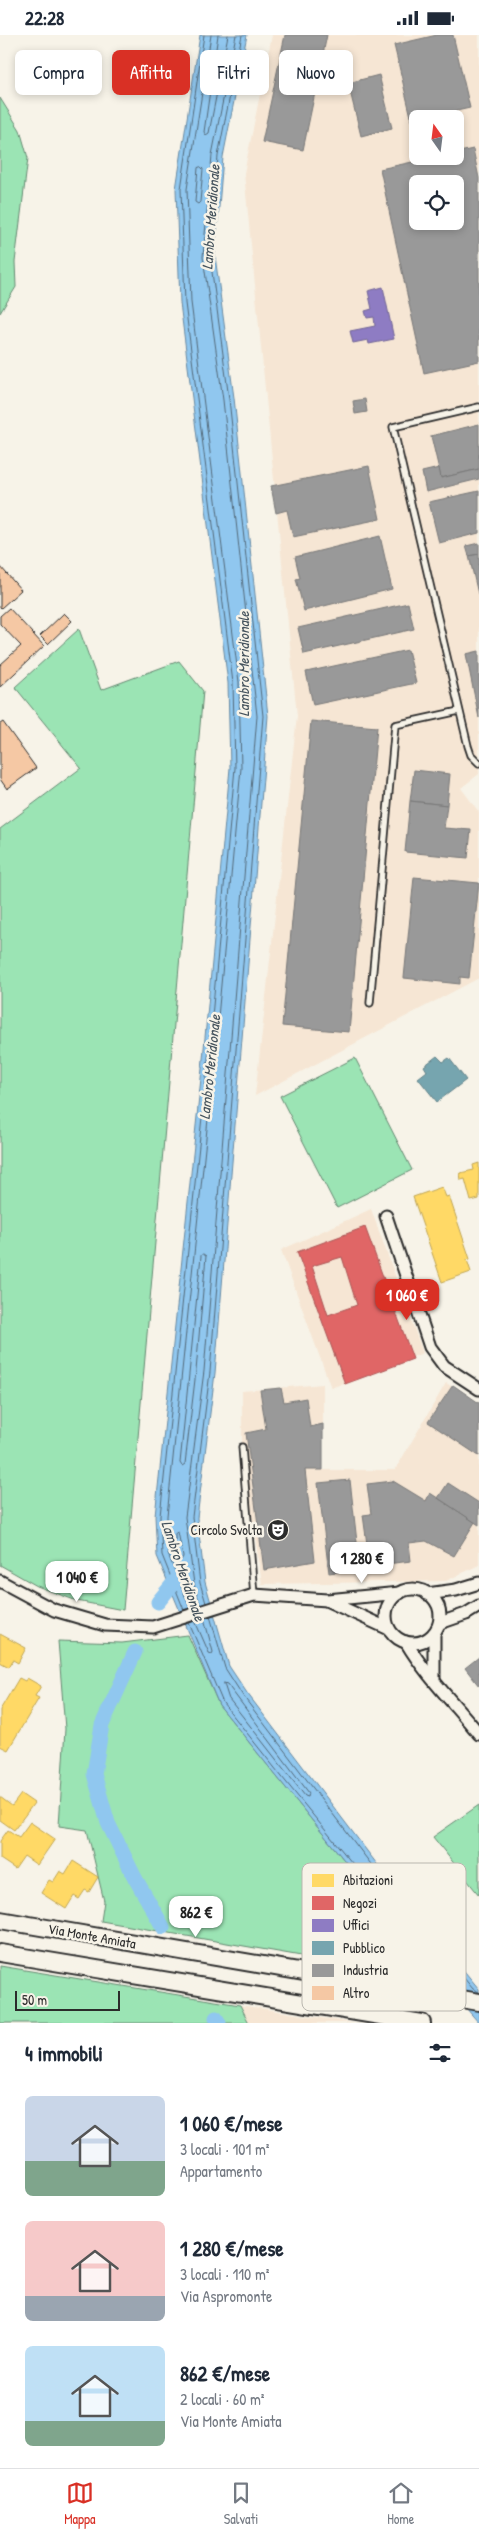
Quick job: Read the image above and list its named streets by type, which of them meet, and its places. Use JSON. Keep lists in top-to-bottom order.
{
  "streets": {
    "main road": ["Via Monte Amiata"]
  },
  "water": ["Lambro Meridionale"],
  "places": {
    "theatre": ["Circolo Svolta"]
  },
  "legend": [
    "Abitazioni",
    "Negozi",
    "Uffici",
    "Pubblico",
    "Industria",
    "Altro"
  ],
  "scale_bar": "50 m",
  "north": "top",
  "page": {
    "status": "22:28",
    "chip": [
      "Compra",
      "Affitta",
      "Filtri",
      "Nuovo"
    ],
    "price": [
      "1 060 €",
      "1 280 €",
      "1 040 €",
      "862 €"
    ],
    "scale": "50 m",
    "heading": "4 immobili",
    "list": [
      {
        "name": "1 060 €/mese",
        "note": "3 locali · 101 m² · Appartamento"
      },
      {
        "name": "1 280 €/mese",
        "note": "3 locali · 110 m² · Via Aspromonte"
      },
      {
        "name": "862 €/mese",
        "note": "2 locali · 60 m² · Via Monte Amiata"
      }
    ],
    "tabs": ["Mappa", "Salvati", "Home"]
  }
}
